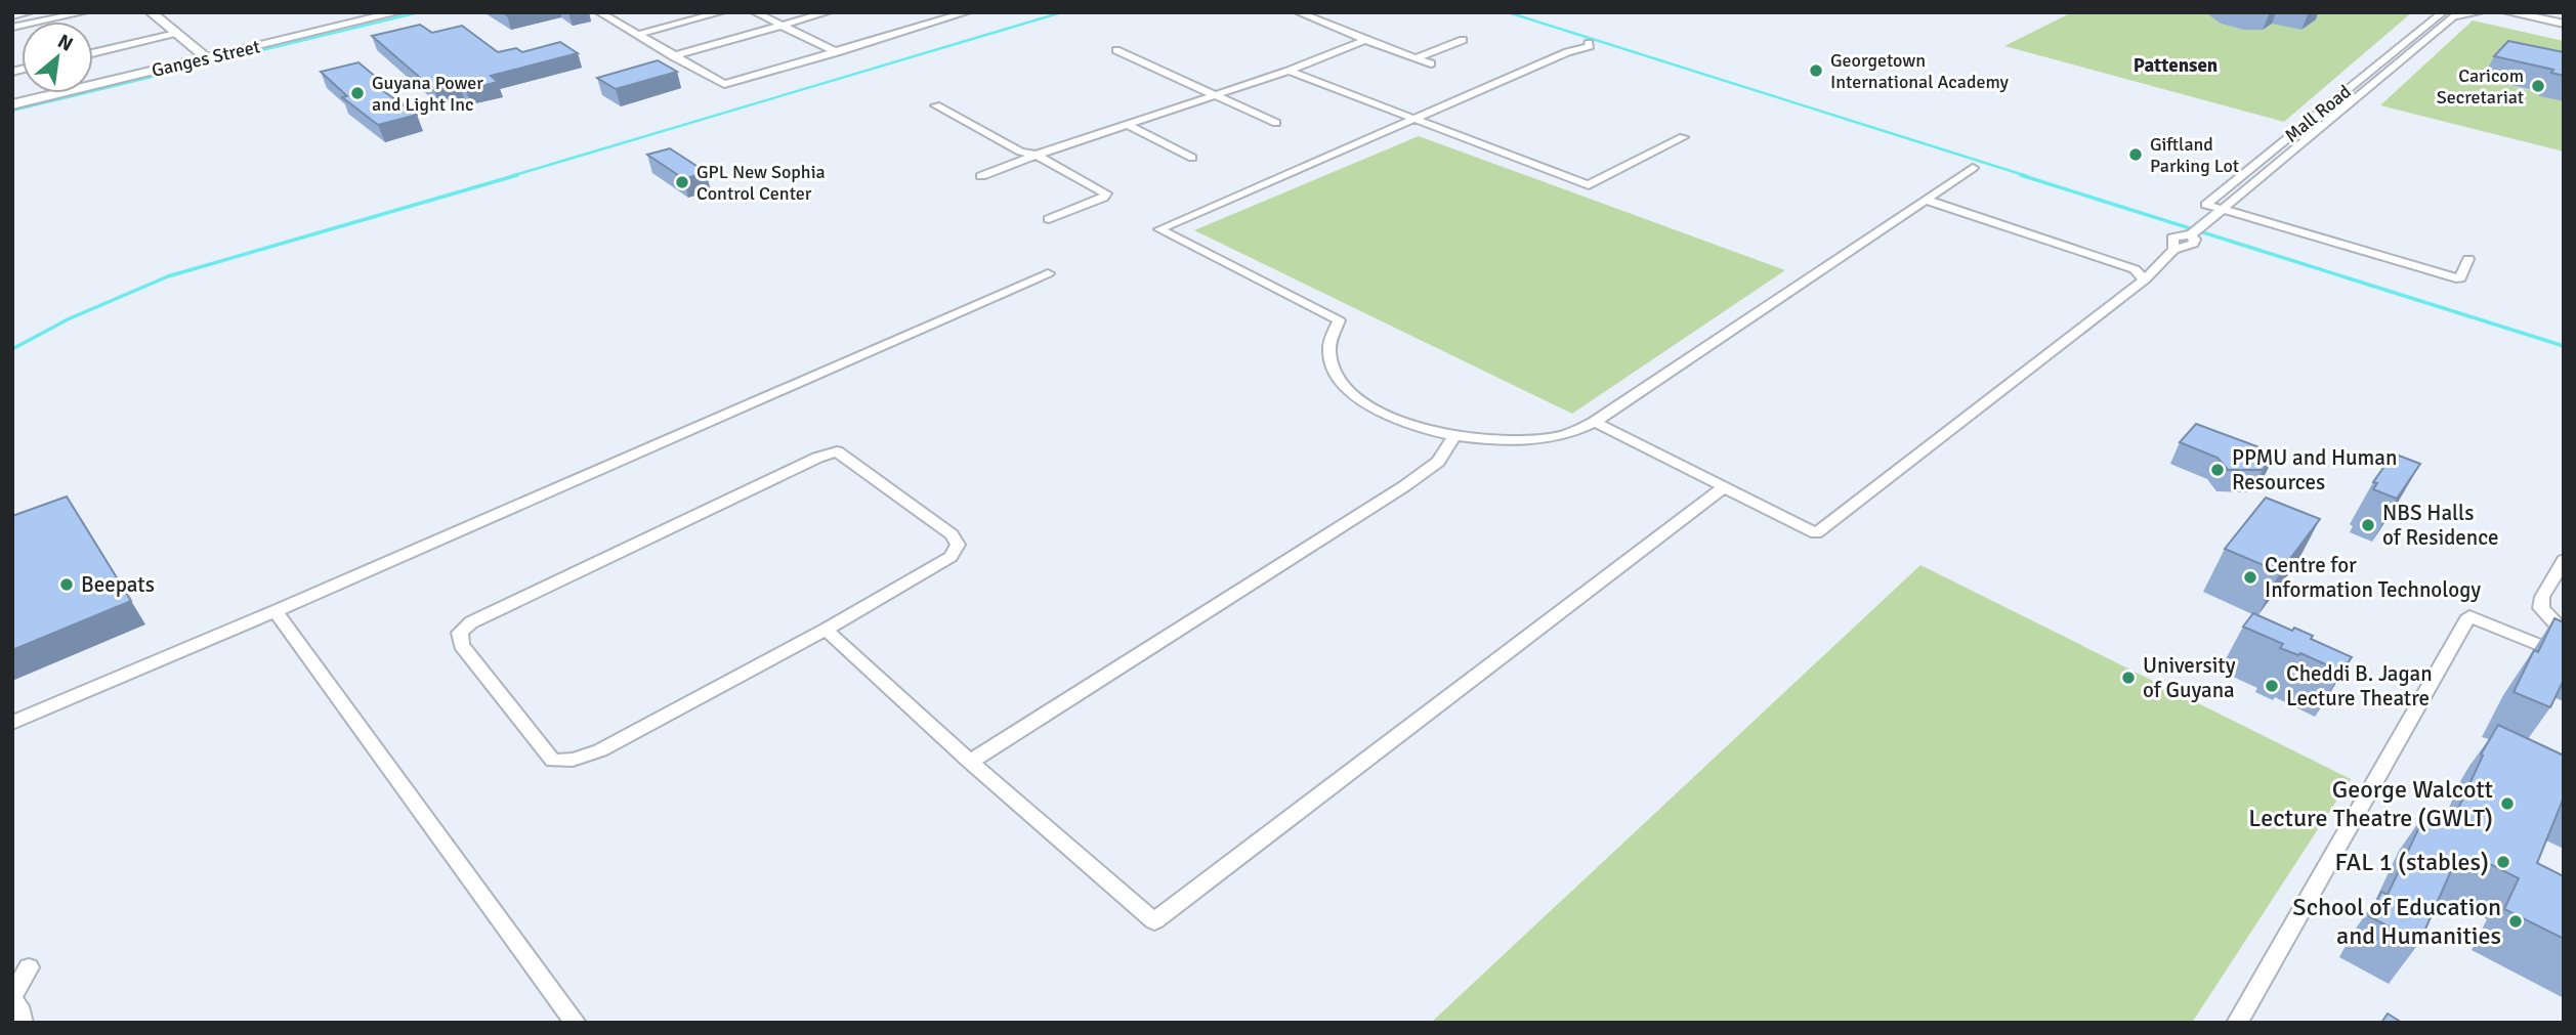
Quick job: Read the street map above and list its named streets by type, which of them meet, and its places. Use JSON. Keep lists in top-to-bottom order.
{
  "streets": {
    "street": ["Ganges Street", "Mall Road"]
  },
  "districts": ["Pattensen"],
  "places": [
    "Georgetown International Academy",
    "Caricom Secretariat",
    "Guyana Power and Light Inc",
    "Giftland Parking Lot",
    "GPL New Sophia Control Center",
    "PPMU and Human Resources",
    "NBS Halls of Residence",
    "Centre for Information Technology",
    "Beepats",
    "University of Guyana",
    "Cheddi B. Jagan Lecture Theatre",
    "George Walcott Lecture Theatre (GWLT)",
    "FAL 1 (stables)",
    "School of Education and Humanities"
  ],
  "north": "top right"
}
